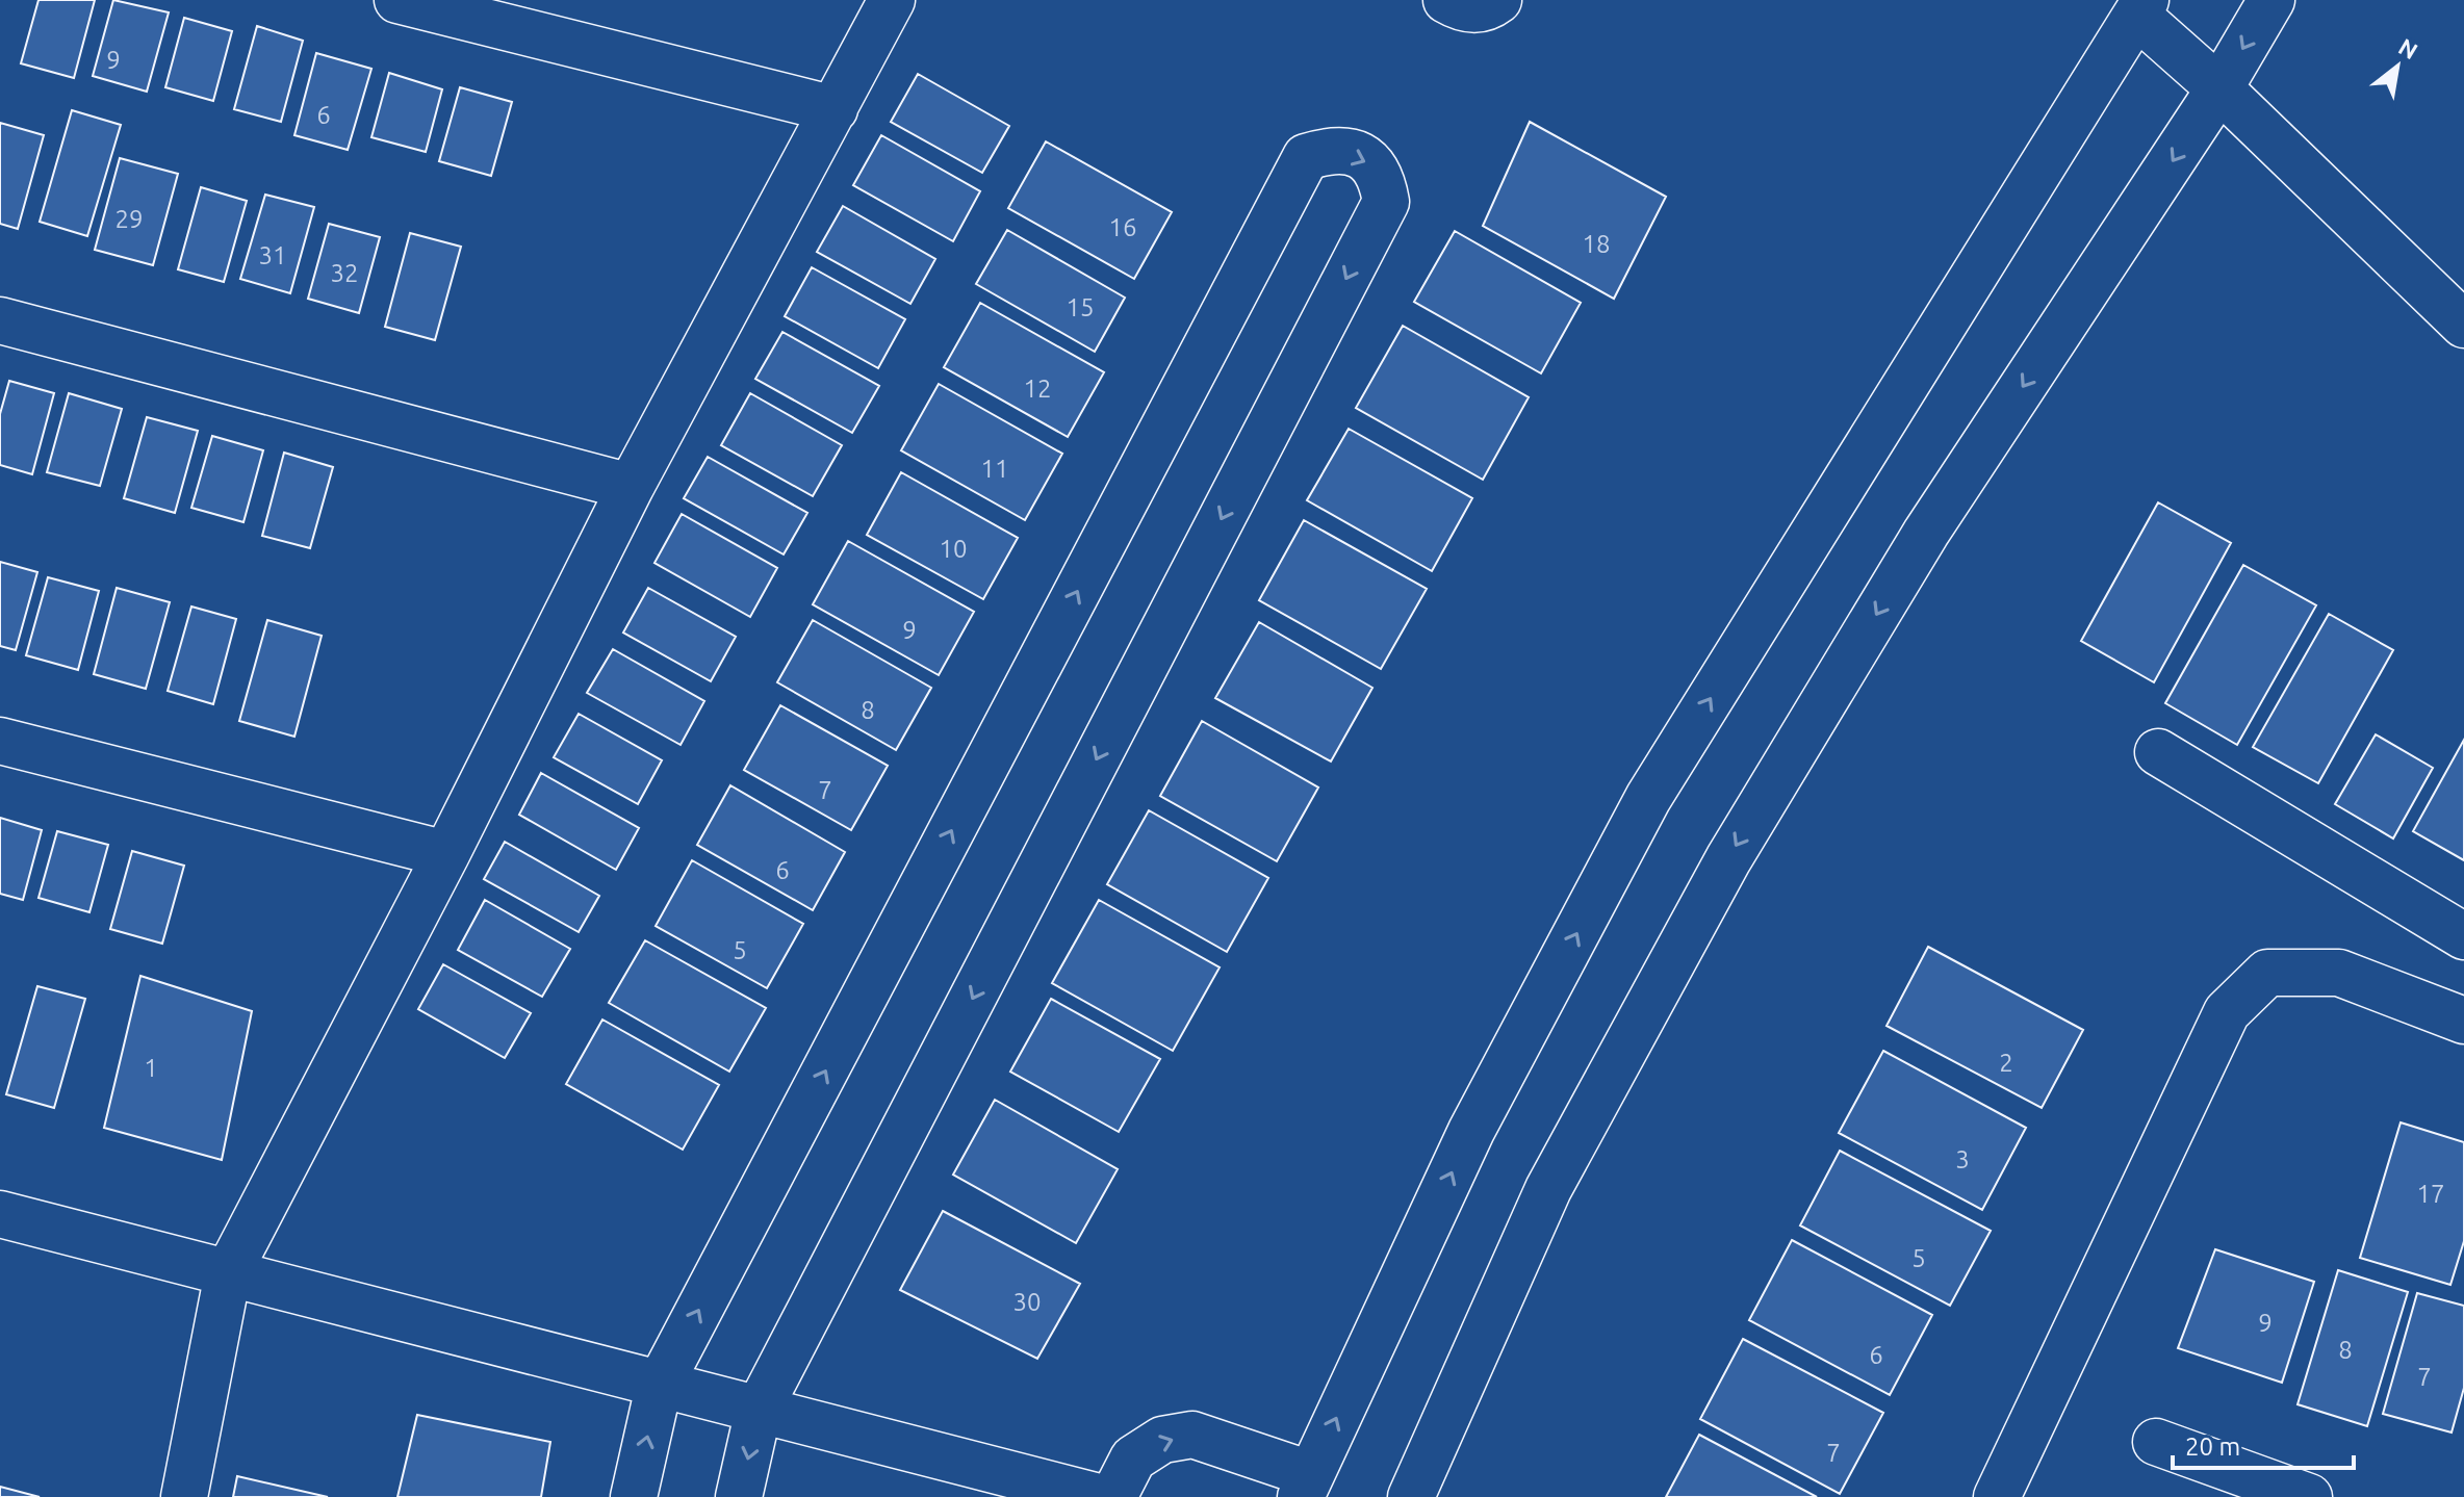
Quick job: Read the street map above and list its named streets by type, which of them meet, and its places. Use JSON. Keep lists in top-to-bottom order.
{
  "house_numbers": [
    "9",
    "6",
    "29",
    "16",
    "18",
    "31",
    "32",
    "15",
    "12",
    "11",
    "10",
    "9",
    "8",
    "7",
    "6",
    "5",
    "2",
    "1",
    "3",
    "17",
    "5",
    "30",
    "9",
    "8",
    "6",
    "7",
    "7"
  ],
  "scale_bar": "20 m",
  "north": "top right"
}
